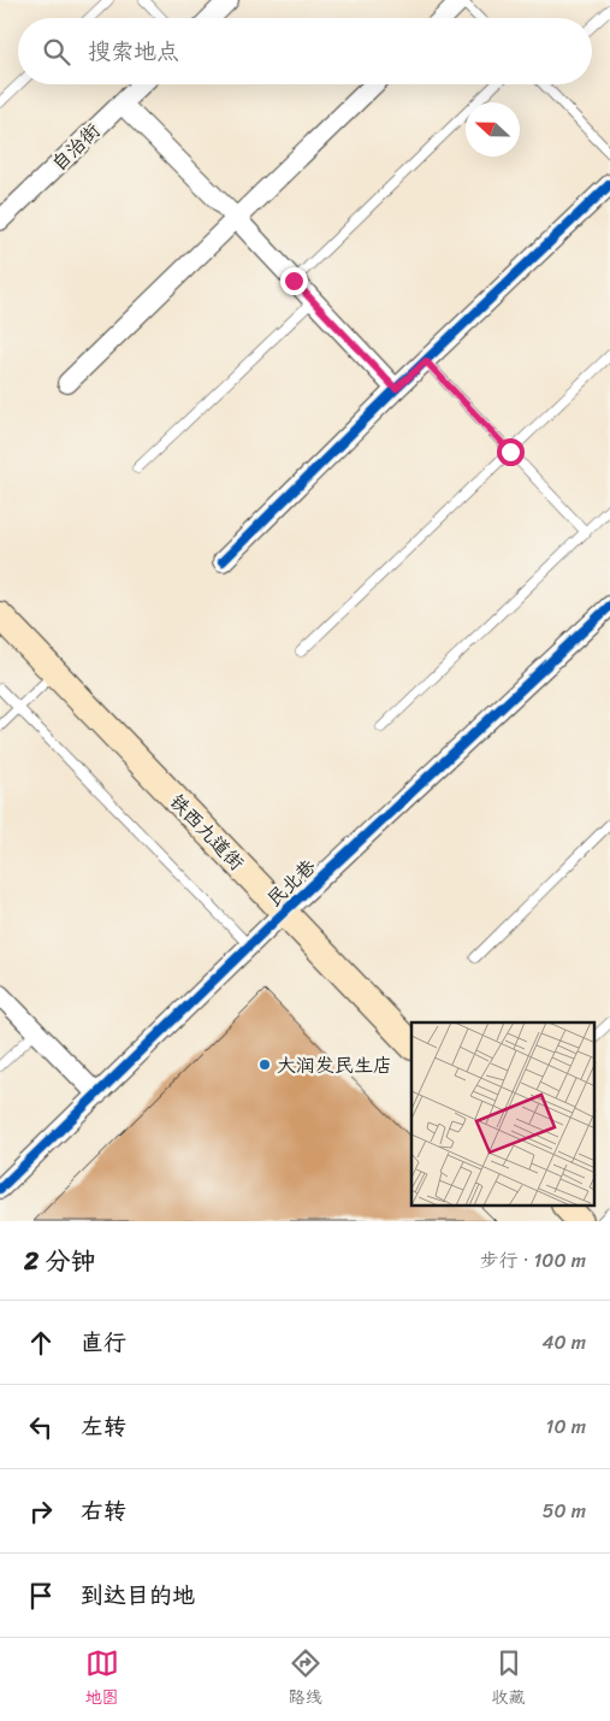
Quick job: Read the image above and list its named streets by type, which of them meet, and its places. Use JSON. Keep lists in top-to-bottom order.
{
  "streets": {
    "main road": ["铁西九道街"],
    "street": ["自治街", "民北巷"]
  },
  "crossings": [
    ["铁西九道街", "民北巷"]
  ],
  "places": ["大润发民生店"],
  "north": "left",
  "page": {
    "search": "搜索地点",
    "heading": ["2 分钟", "步行 · 100 m"],
    "list": [
      ["直行", "40 m"],
      ["左转", "10 m"],
      ["右转", "50 m"],
      "到达目的地"
    ],
    "nav": ["地图", "路线", "收藏"]
  }
}
